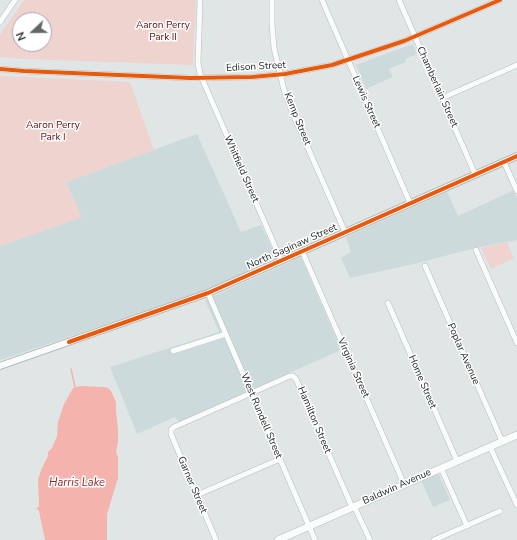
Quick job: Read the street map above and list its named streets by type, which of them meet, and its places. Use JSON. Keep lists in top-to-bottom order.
{
  "streets": {
    "main road": ["Baldwin Avenue"],
    "street": [
      "Edison Street",
      "Chamberlain Street",
      "Lewis Street",
      "Kemp Street",
      "Whitfield Street",
      "North Saginaw Street",
      "Poplar Avenue",
      "Virginia Street",
      "Home Street",
      "West Rundell Street",
      "Hamilton Street",
      "Garner Street"
    ]
  },
  "crossings": [
    ["Edison Street", "Chamberlain Street"],
    ["Edison Street", "Lewis Street"],
    ["Edison Street", "Kemp Street"],
    ["Edison Street", "Whitfield Street"],
    ["Chamberlain Street", "North Saginaw Street"],
    ["Lewis Street", "North Saginaw Street"],
    ["Kemp Street", "North Saginaw Street"],
    ["Whitfield Street", "North Saginaw Street"],
    ["North Saginaw Street", "Virginia Street"],
    ["North Saginaw Street", "West Rundell Street"],
    ["Poplar Avenue", "Baldwin Avenue"],
    ["Virginia Street", "Baldwin Avenue"],
    ["Home Street", "Baldwin Avenue"],
    ["West Rundell Street", "Hamilton Street"],
    ["West Rundell Street", "Baldwin Avenue"],
    ["Hamilton Street", "Garner Street"],
    ["Hamilton Street", "Baldwin Avenue"]
  ],
  "water": ["Harris Lake"],
  "parks": ["Aaron Perry Park II", "Aaron Perry Park I"],
  "north": "left"
}
